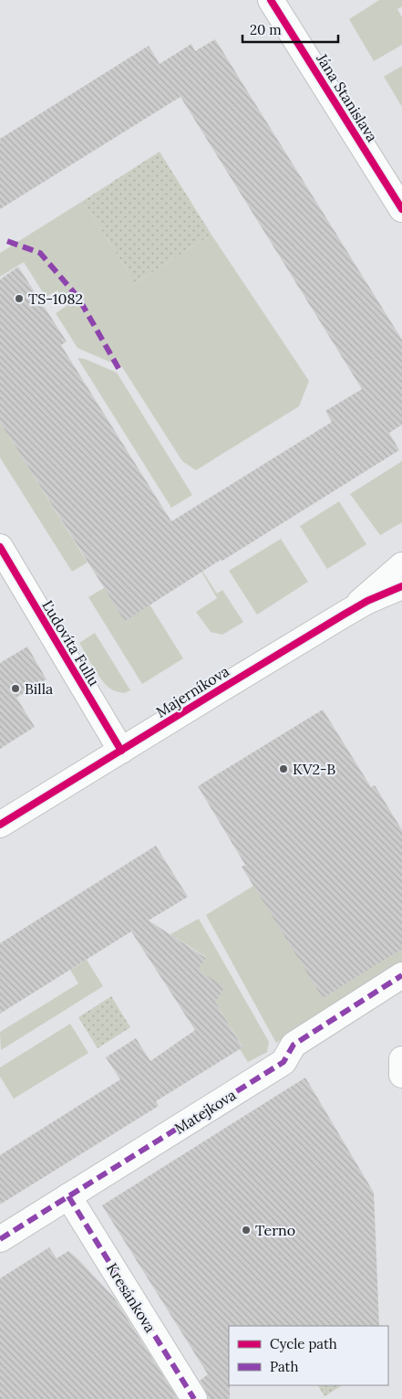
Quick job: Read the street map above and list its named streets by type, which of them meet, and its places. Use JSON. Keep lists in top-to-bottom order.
{
  "streets": {
    "street": [
      "Jána Stanislava",
      "Ľudovíta Fullu",
      "Majerníkova",
      "Matejkova",
      "Kresánkova"
    ]
  },
  "crossings": [
    ["Ľudovíta Fullu", "Majerníkova"],
    ["Matejkova", "Kresánkova"]
  ],
  "places": [
    "TS-1082",
    "Billa",
    "KV2-B",
    "Terno"
  ],
  "legend": ["Cycle path", "Path"],
  "scale_bar": "20 m"
}
